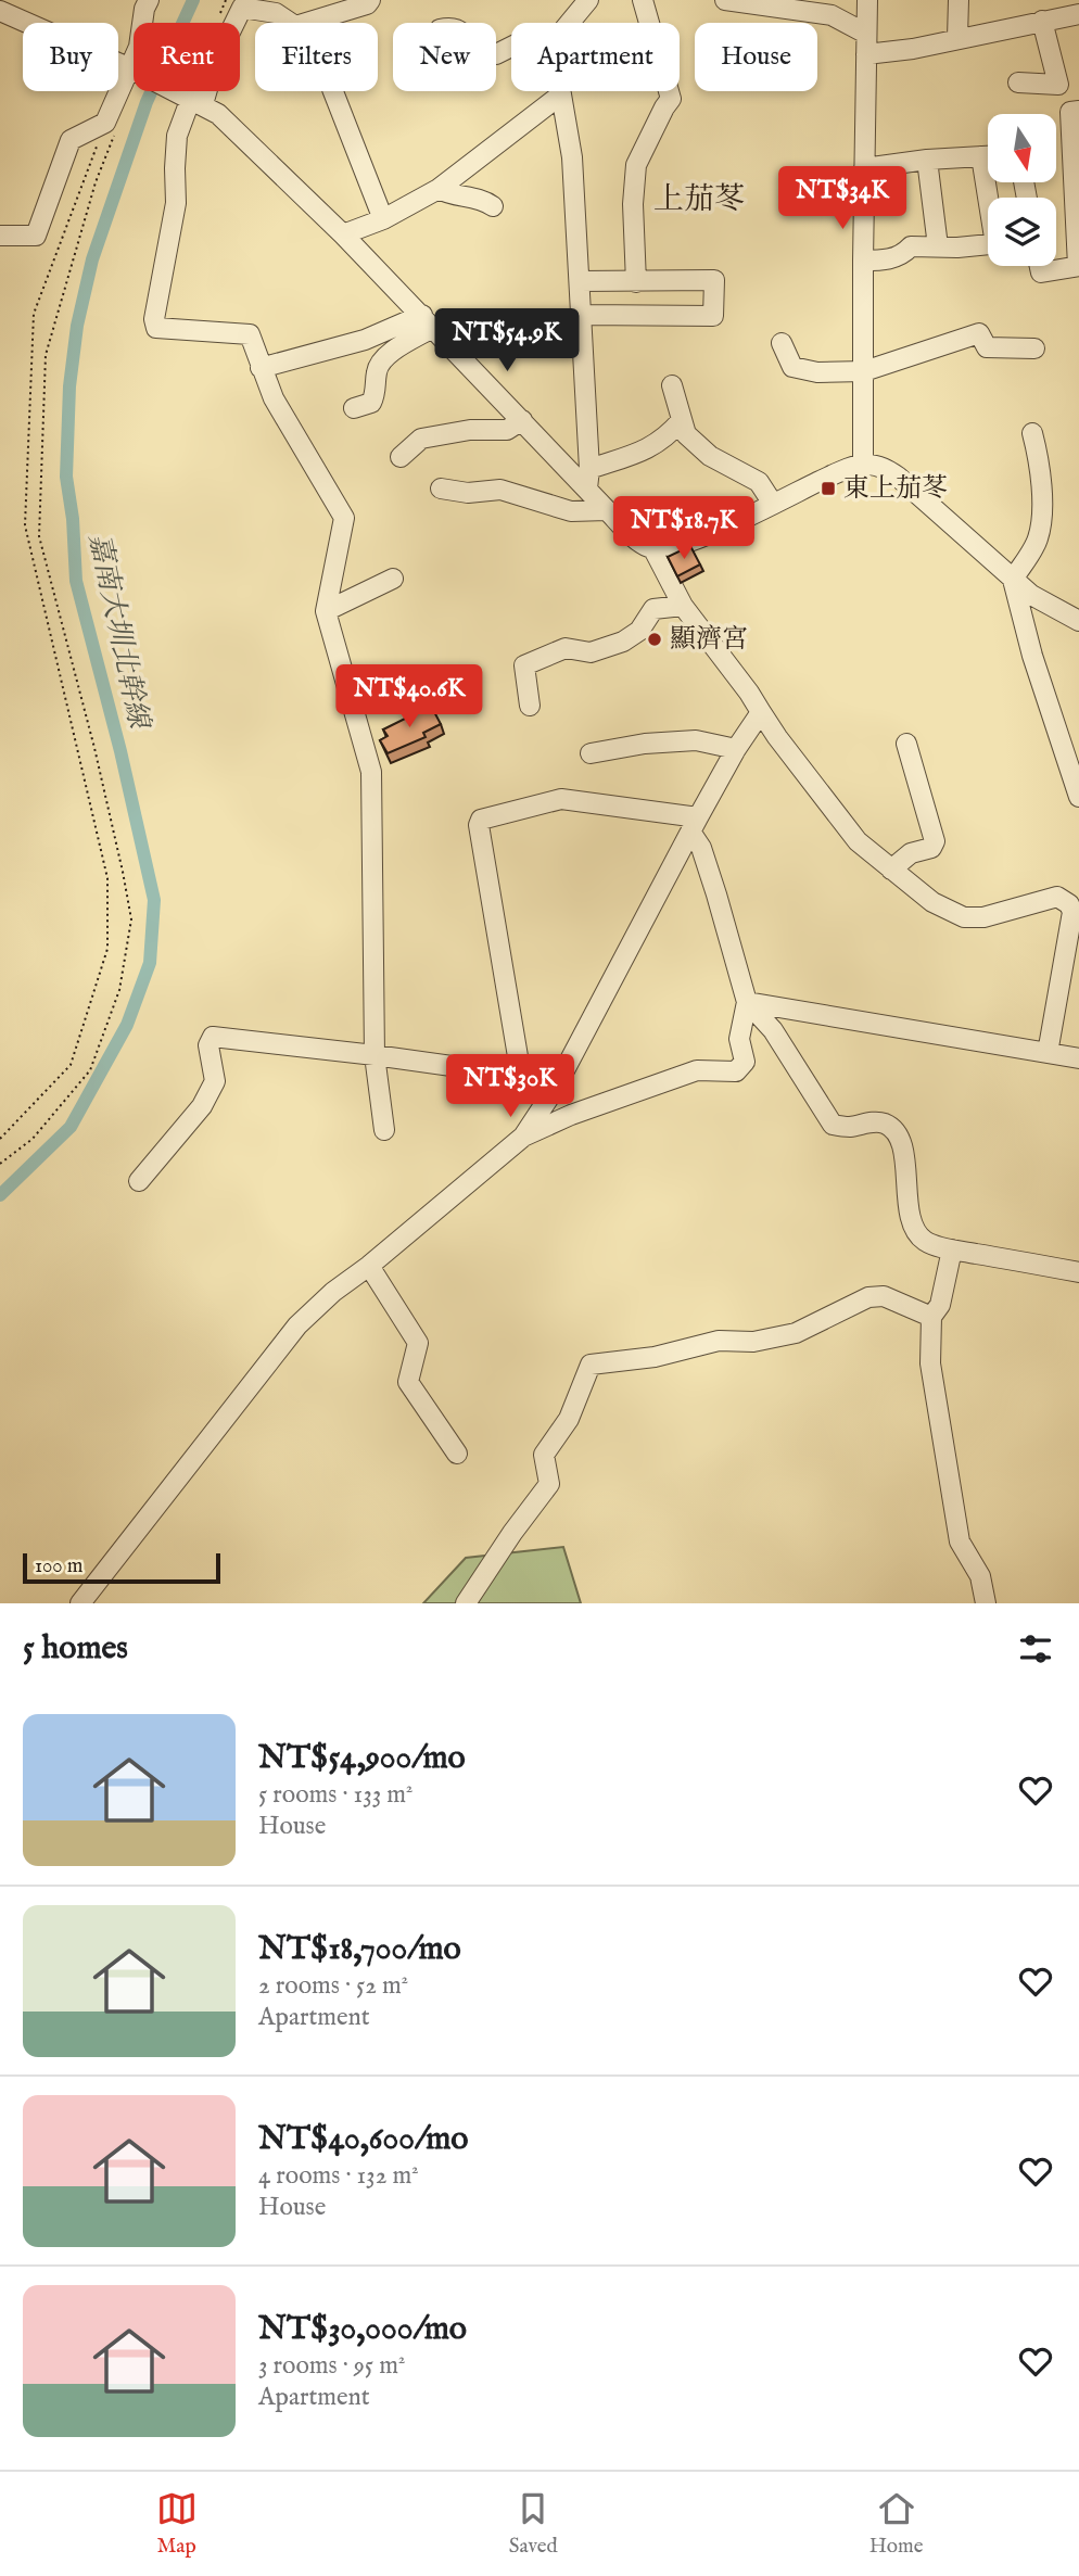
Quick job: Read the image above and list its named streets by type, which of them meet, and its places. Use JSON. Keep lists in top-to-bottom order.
{
  "districts": ["上茄苳"],
  "water": ["嘉南大圳北幹線"],
  "places": {
    "transit": ["東上茄苳"],
    "other": ["顯濟宮"]
  },
  "scale_bar": "100 m",
  "north": "bottom",
  "page": {
    "chip": [
      "Buy",
      "Rent",
      "Filters",
      "New",
      "Apartment",
      "House"
    ],
    "price": [
      "NT$34K",
      "NT$54.9K",
      "NT$18.7K",
      "NT$40.6K",
      "NT$30K"
    ],
    "scale": "100 m",
    "heading": "5 homes",
    "list": [
      {
        "name": "NT$54,900/mo",
        "note": "5 rooms · 133 m² · House"
      },
      {
        "name": "NT$18,700/mo",
        "note": "2 rooms · 52 m² · Apartment"
      },
      {
        "name": "NT$40,600/mo",
        "note": "4 rooms · 132 m² · House"
      },
      {
        "name": "NT$30,000/mo",
        "note": "3 rooms · 95 m² · Apartment"
      }
    ],
    "tabs": ["Map", "Saved", "Home"]
  }
}
